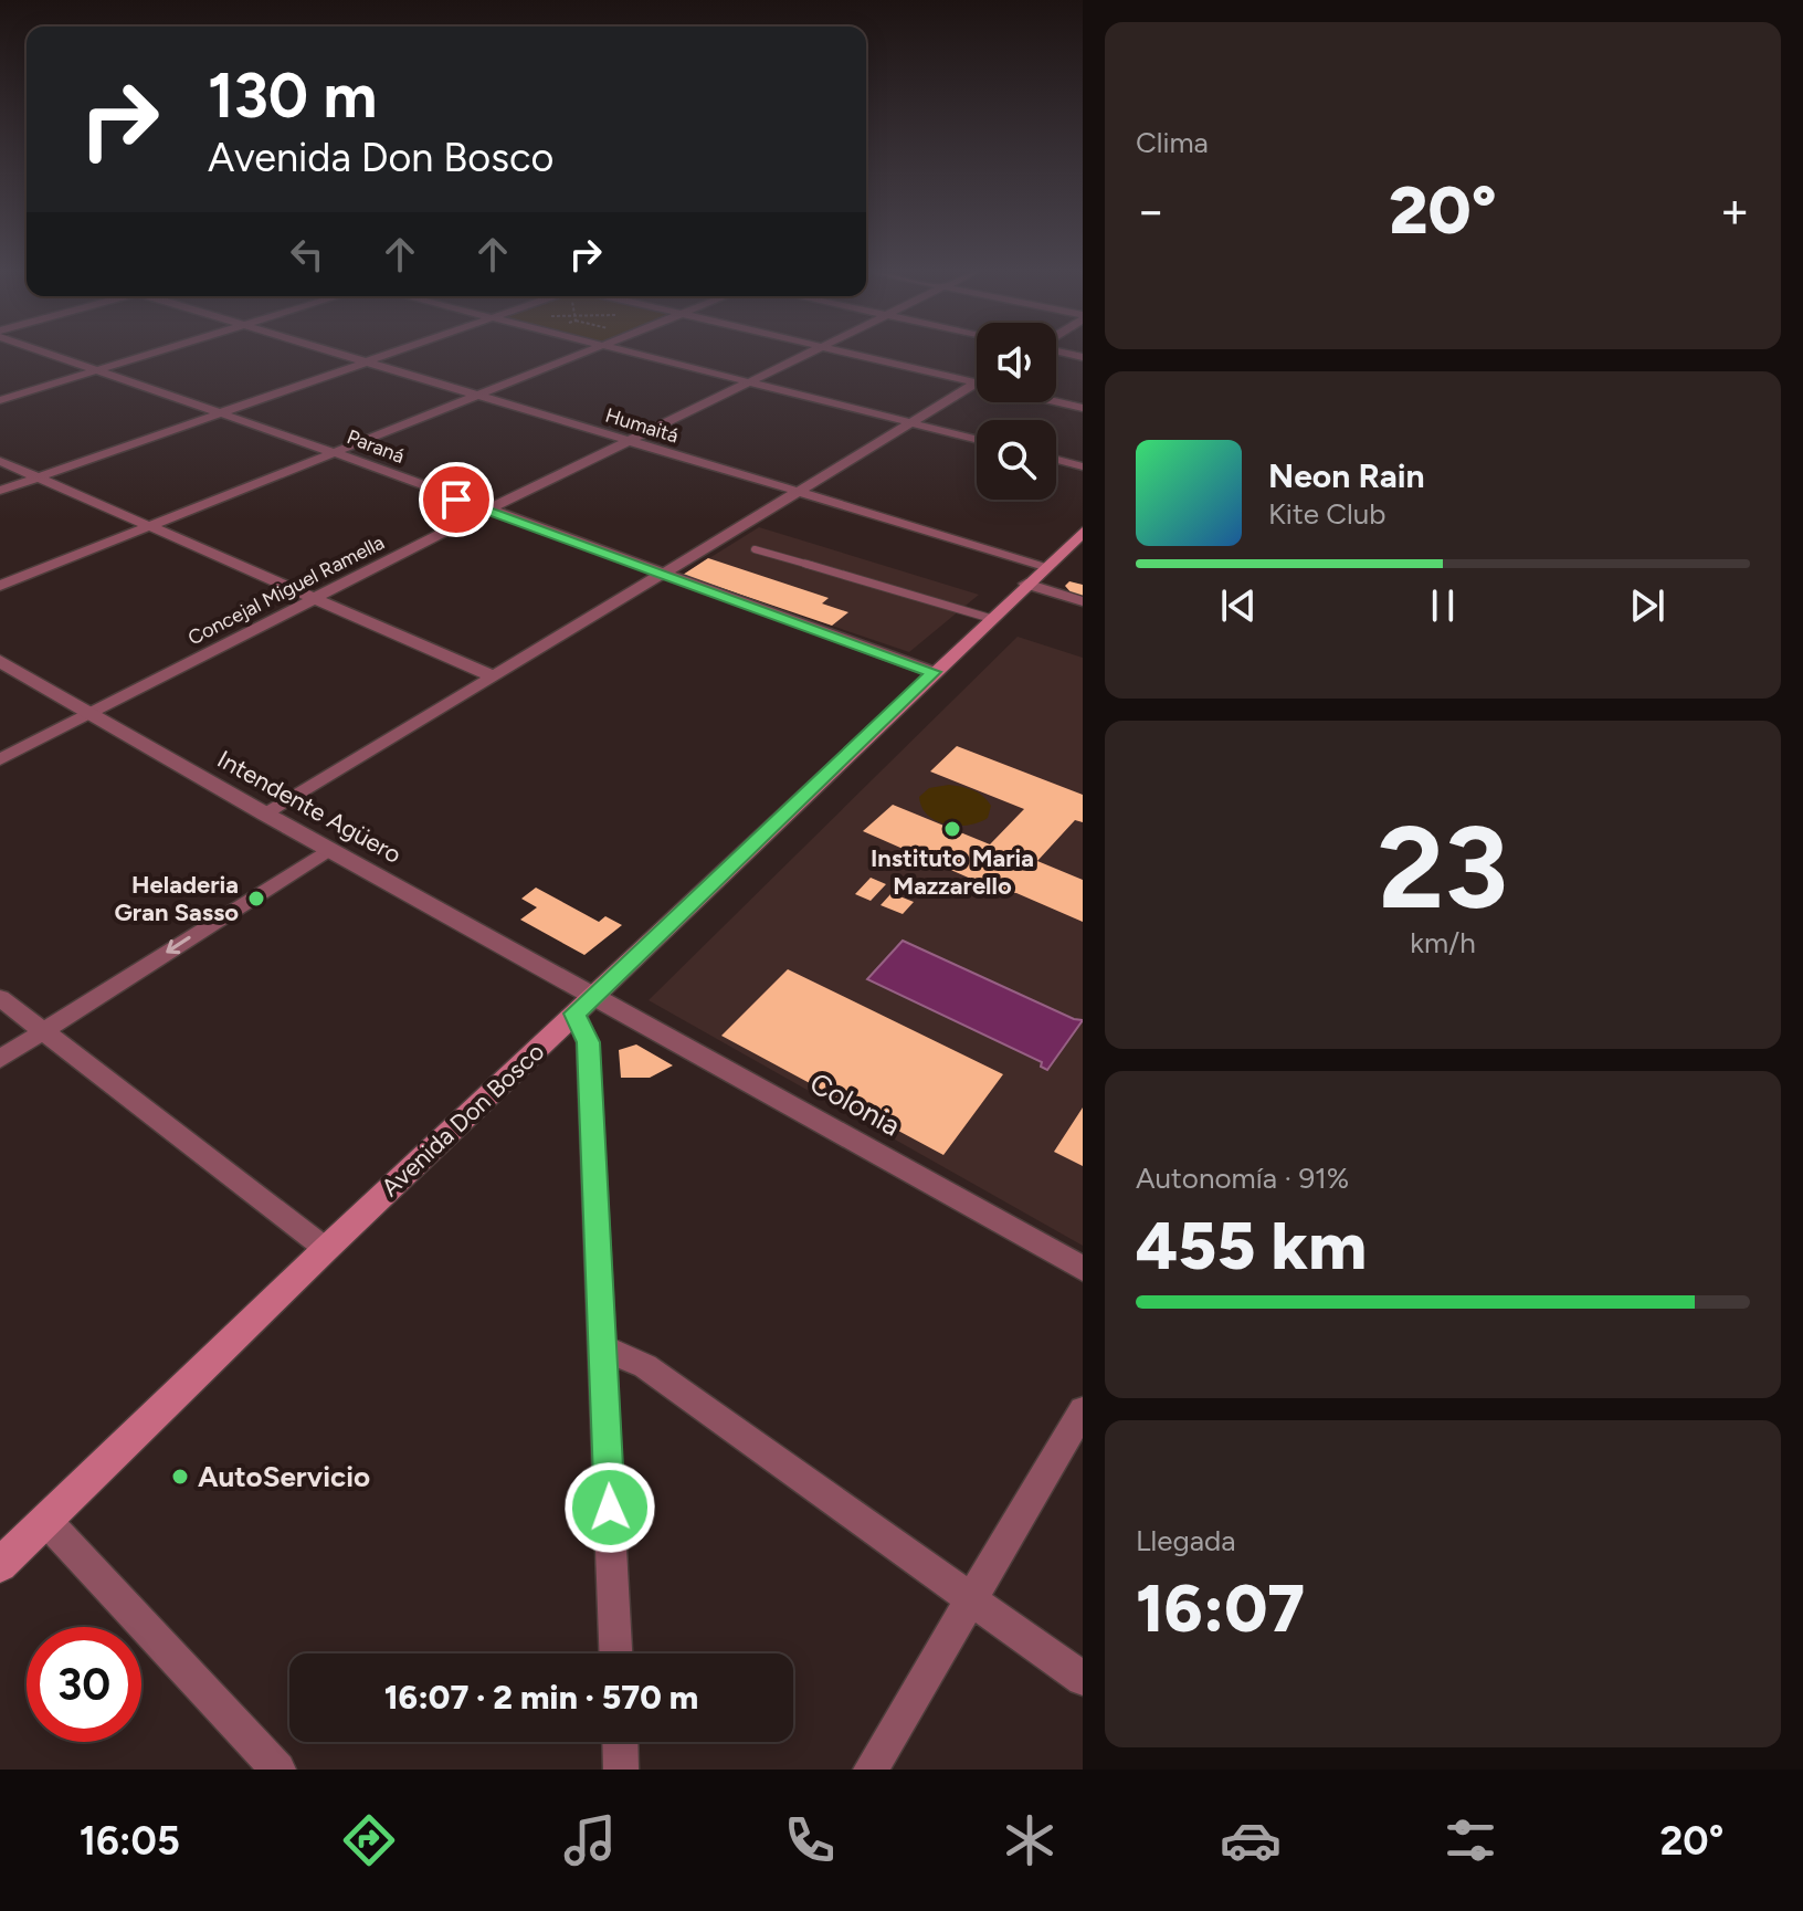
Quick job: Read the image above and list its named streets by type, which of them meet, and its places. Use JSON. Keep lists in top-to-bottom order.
{
  "streets": {
    "main road": ["Avenida Don Bosco"],
    "street": [
      "Humaitá",
      "Paraná",
      "Concejal Miguel Ramella",
      "Intendente Agüero",
      "Colonia"
    ]
  },
  "crossings": [
    ["Humaitá", "Concejal Miguel Ramella"],
    ["Humaitá", "Avenida Don Bosco"],
    ["Paraná", "Concejal Miguel Ramella"],
    ["Paraná", "Avenida Don Bosco"],
    ["Concejal Miguel Ramella", "Intendente Agüero"],
    ["Intendente Agüero", "Colonia"],
    ["Intendente Agüero", "Avenida Don Bosco"],
    ["Colonia", "Avenida Don Bosco"]
  ],
  "places": ["Instituto Maria Mazzarello", "Heladeria Gran Sasso", "AutoServicio"],
  "page": {
    "tile": [
      "Clima",
      ["23", "km/h"],
      ["Autonomía · 91%", "455 km"],
      ["Llegada", "16:07"]
    ],
    "turn": ["130 m", "Avenida Don Bosco"],
    "heat": ["−", "20°", "+"],
    "song": ["Neon Rain", "Kite Club"],
    "limit": "30",
    "trip": "16:07 · 2 min · 570 m",
    "tabs": ["16:05", "20°"]
  }
}
